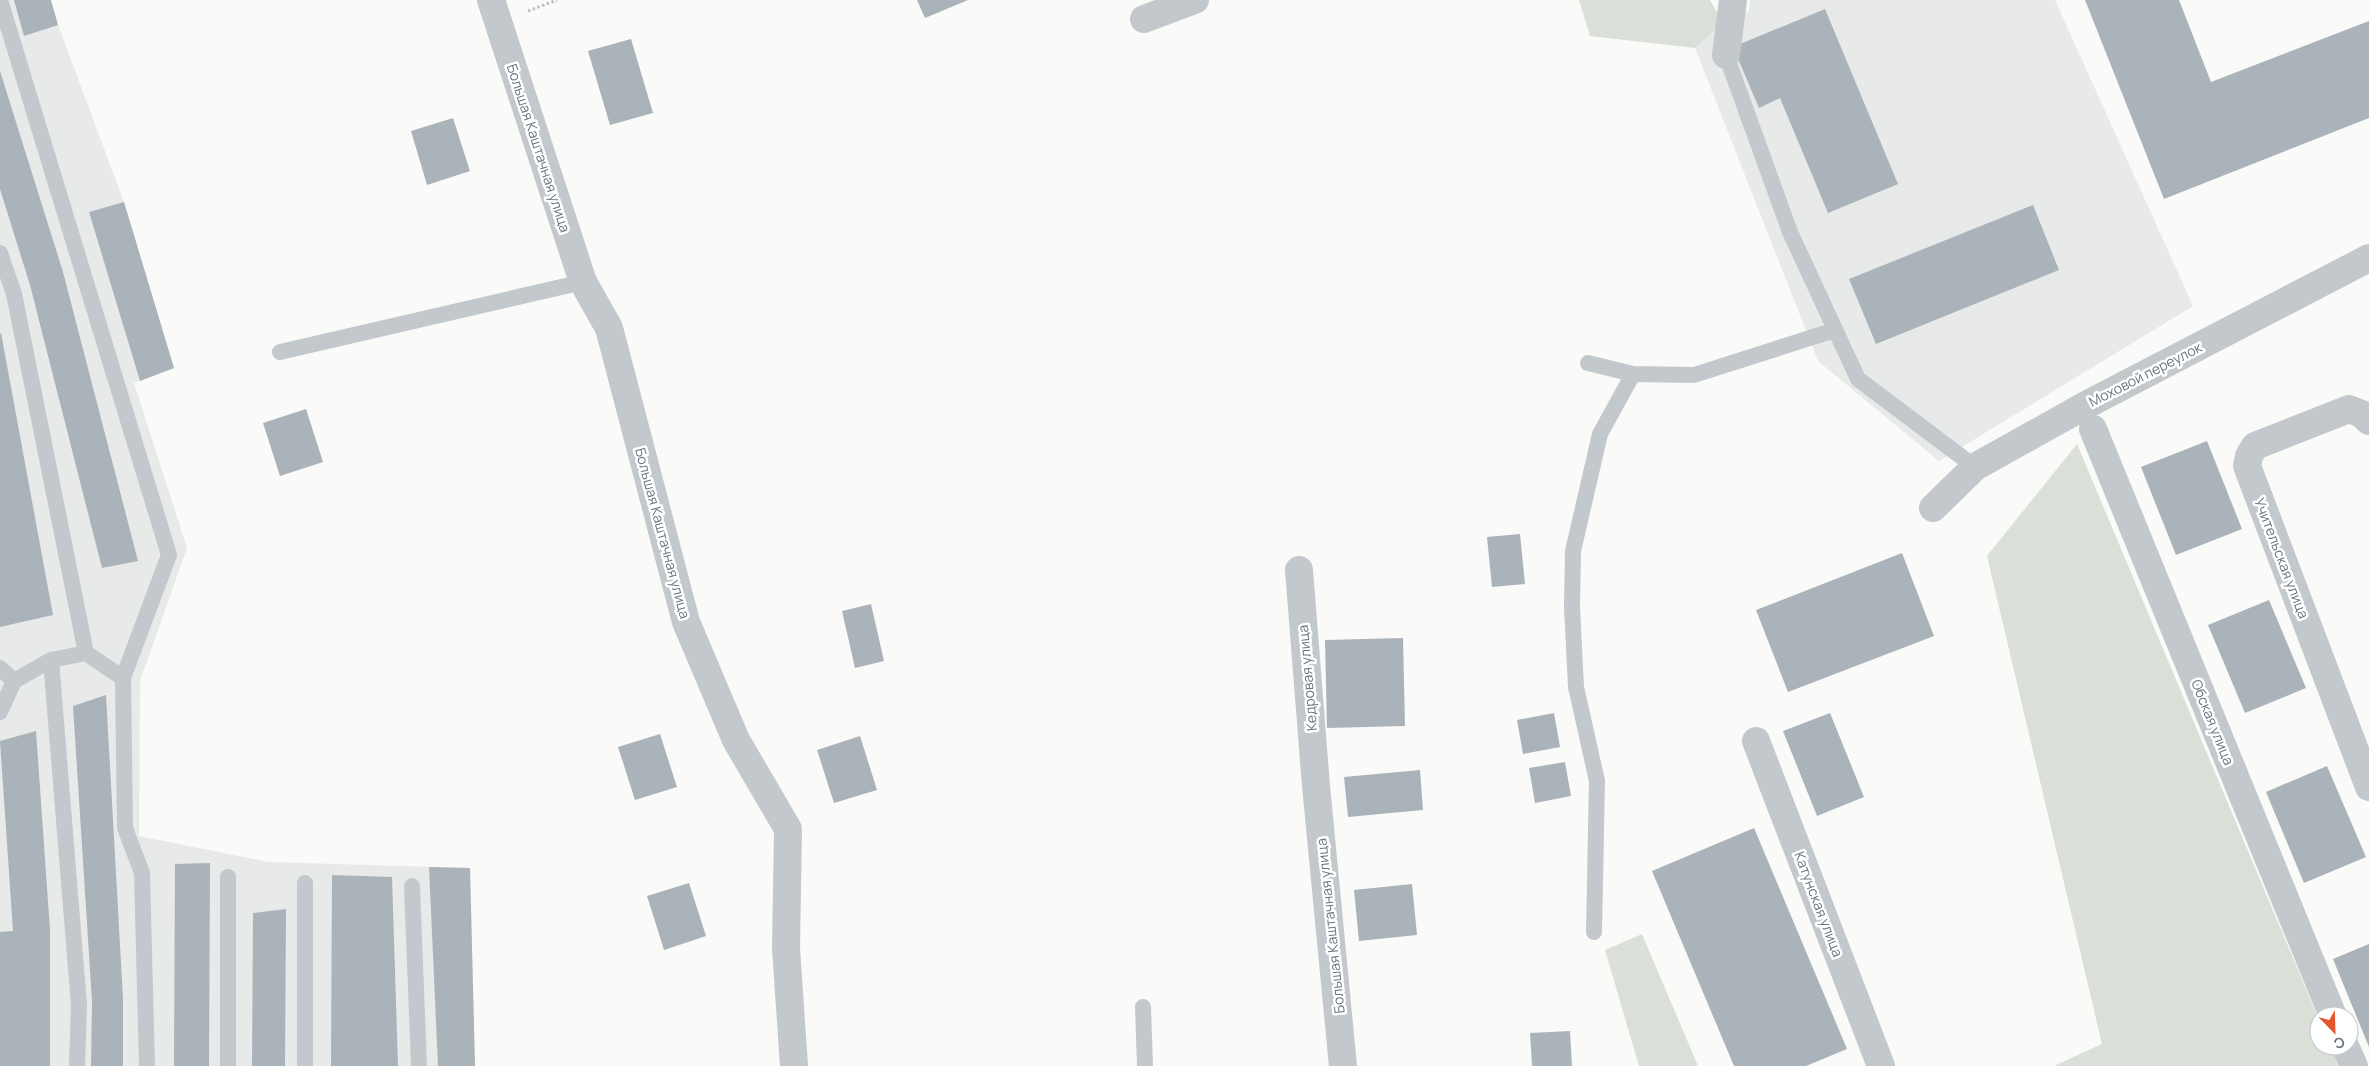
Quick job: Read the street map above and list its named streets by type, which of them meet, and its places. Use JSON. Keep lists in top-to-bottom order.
{
  "streets": {
    "street": [
      "Большая Каштачная улица",
      "Моховой переулок",
      "Учительская улица",
      "Кедровая улица",
      "Обская улица",
      "Катунская улица"
    ]
  },
  "crossings": [
    ["Большая Каштачная улица", "Кедровая улица"]
  ],
  "north": "bottom right"
}
